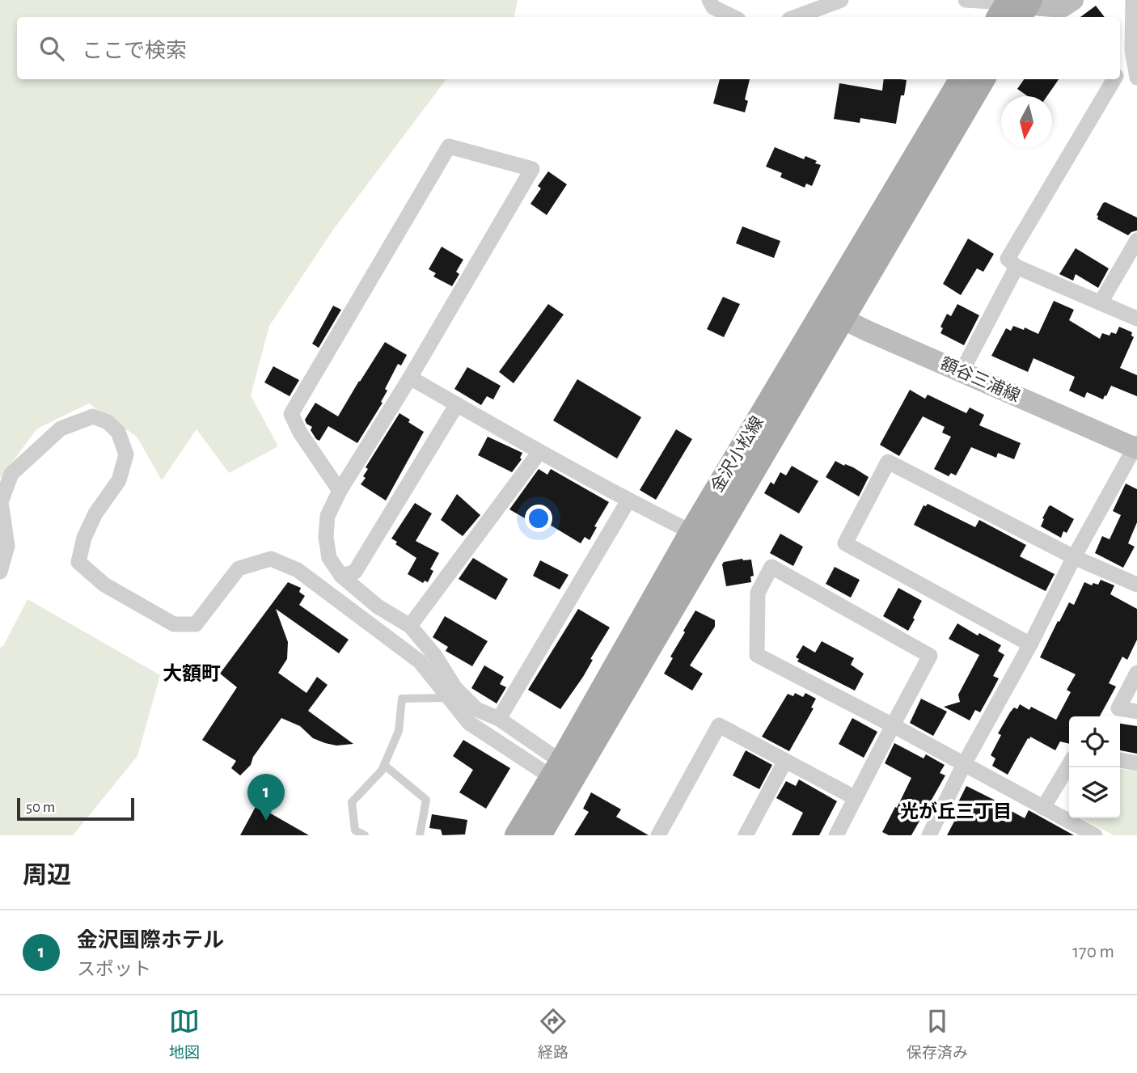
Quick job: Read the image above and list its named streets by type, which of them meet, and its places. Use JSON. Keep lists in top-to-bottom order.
{
  "streets": {
    "main road": ["額谷三浦線", "金沢小松線"]
  },
  "crossings": [
    ["額谷三浦線", "金沢小松線"]
  ],
  "districts": ["大額町", "光が丘三丁目"],
  "scale_bar": "50 m",
  "north": "bottom",
  "page": {
    "search": "ここで検索",
    "pins": "1",
    "scale": "50 m",
    "heading": "周辺",
    "list": [
      {
        "mark": "1",
        "name": "金沢国際ホテル",
        "note": "スポット",
        "value": "170 m"
      }
    ],
    "nav": ["地図", "経路", "保存済み"]
  }
}
